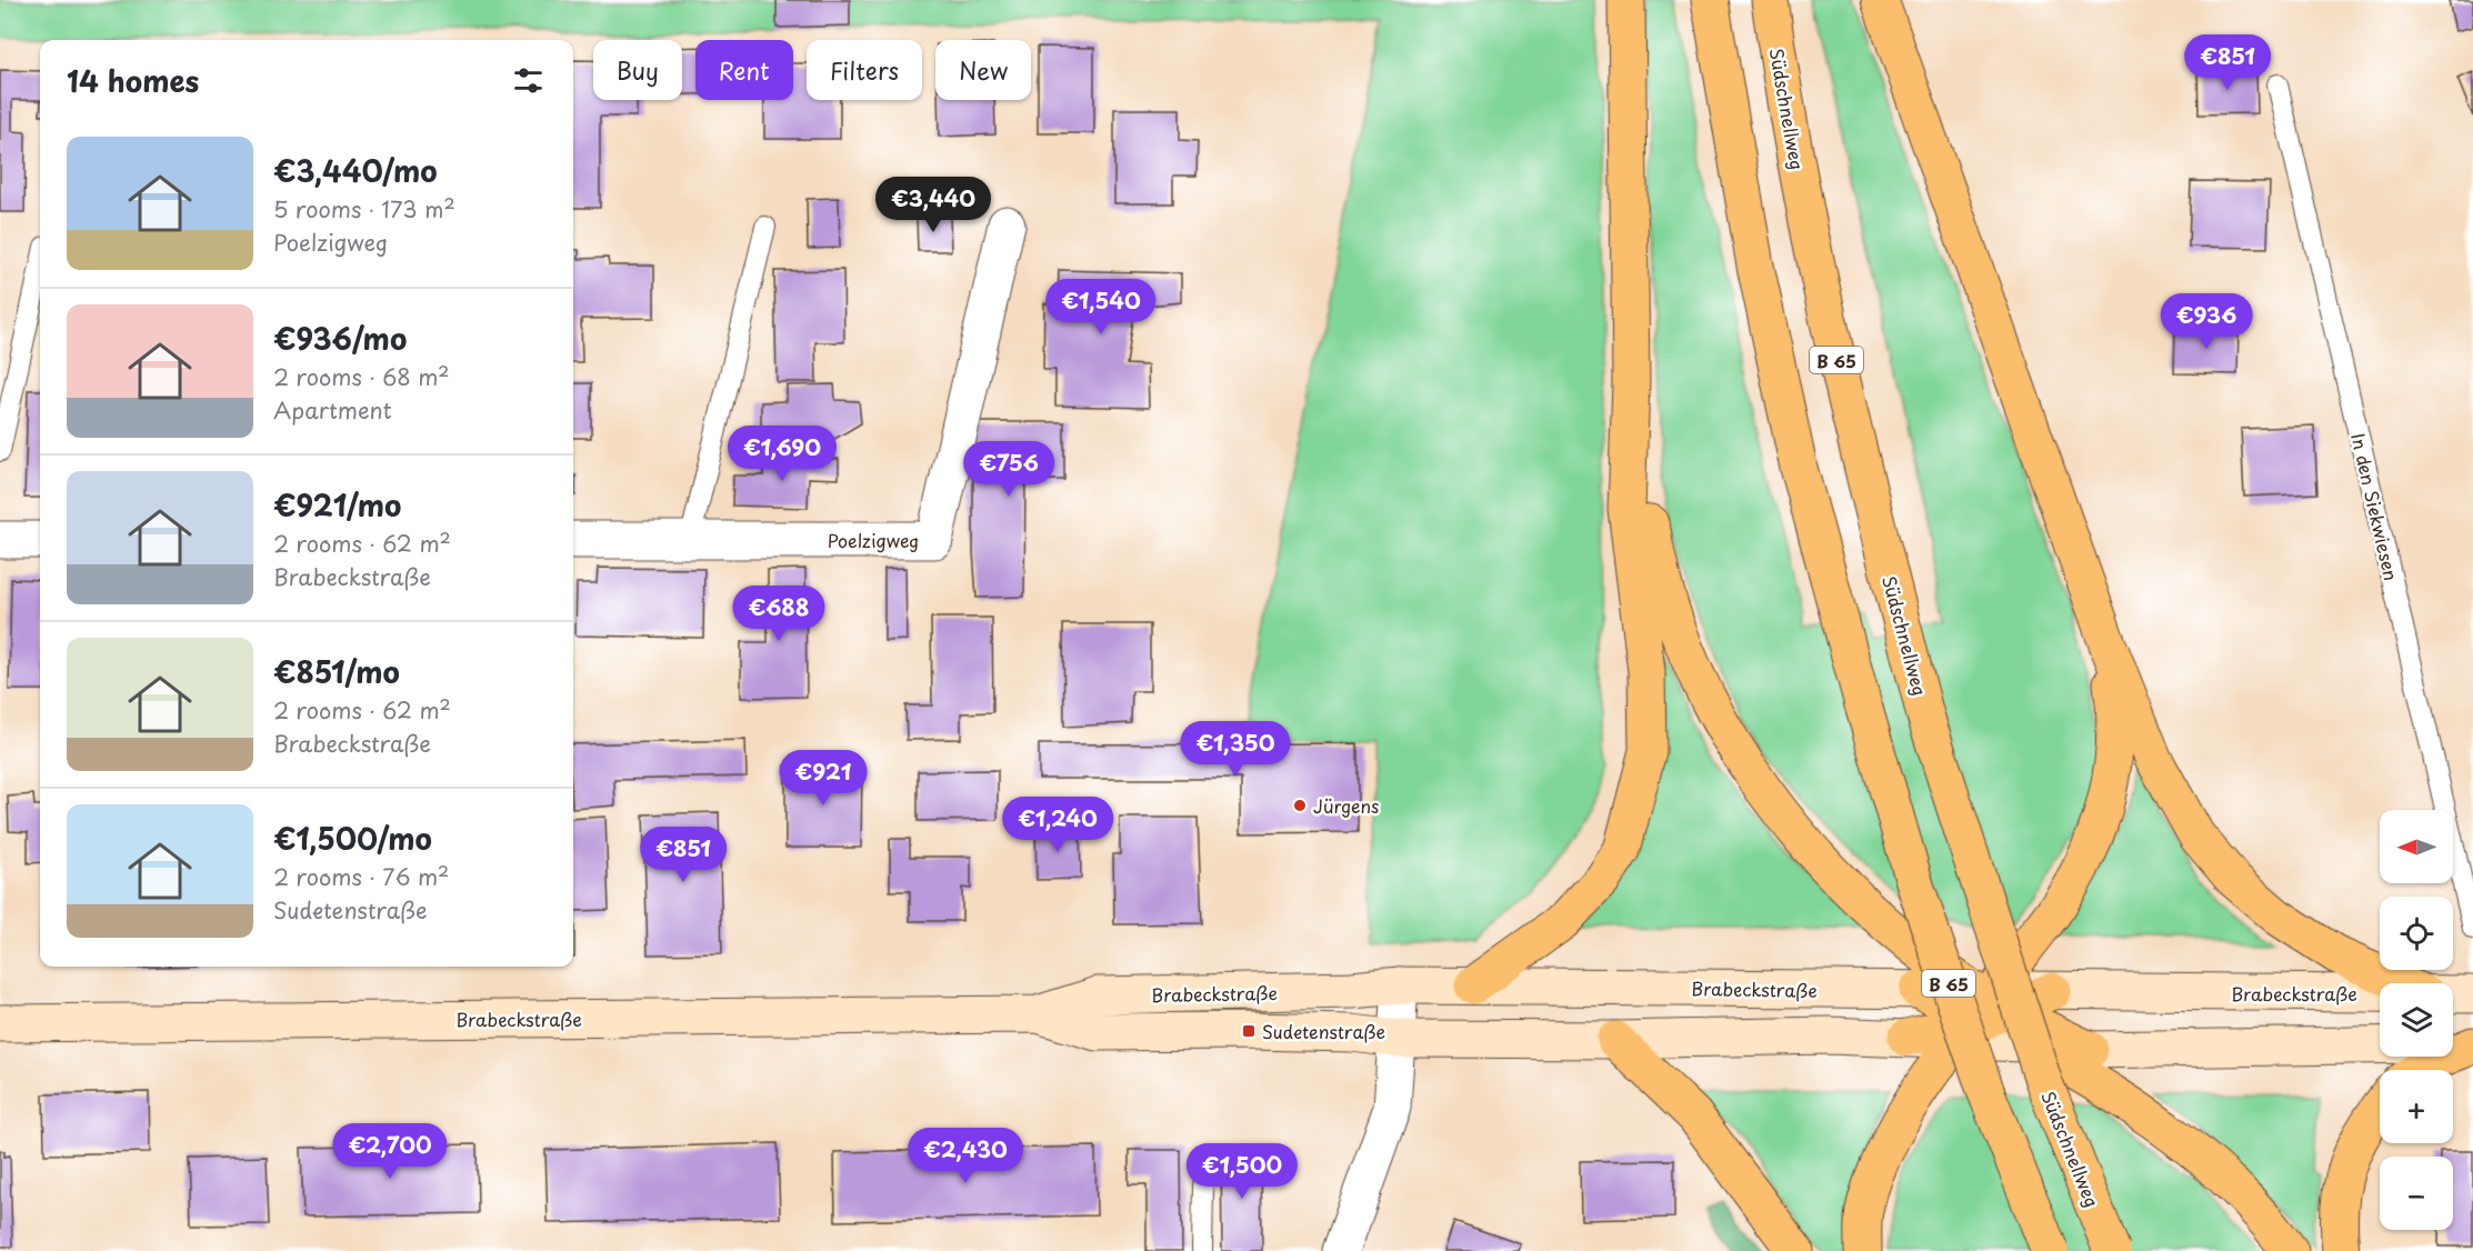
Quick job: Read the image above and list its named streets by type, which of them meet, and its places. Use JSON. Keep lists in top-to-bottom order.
{
  "streets": {
    "highway": ["Südschnellweg", "B 65"],
    "main road": ["Brabeckstraße"],
    "street": ["Poelzigweg"],
    "lane": ["In den Siekwiesen"]
  },
  "places": {
    "other": ["Jürgens"],
    "transit": ["Sudetenstraße"]
  },
  "north": "left",
  "page": {
    "price": [
      "€851",
      "€3,440",
      "€1,540",
      "€936",
      "€1,690",
      "€756",
      "€688",
      "€1,350",
      "€921",
      "€1,240",
      "€851",
      "€2,700",
      "€2,430",
      "€1,500"
    ],
    "chip": [
      "Buy",
      "Rent",
      "Filters",
      "New"
    ],
    "heading": "14 homes",
    "list": [
      {
        "name": "€3,440/mo",
        "note": "5 rooms · 173 m² · Poelzigweg"
      },
      {
        "name": "€936/mo",
        "note": "2 rooms · 68 m² · Apartment"
      },
      {
        "name": "€921/mo",
        "note": "2 rooms · 62 m² · Brabeckstraße"
      },
      {
        "name": "€851/mo",
        "note": "2 rooms · 62 m² · Brabeckstraße"
      },
      {
        "name": "€1,500/mo",
        "note": "2 rooms · 76 m² · Sudetenstraße"
      }
    ],
    "map_buttons": ["+", "−"]
  }
}
